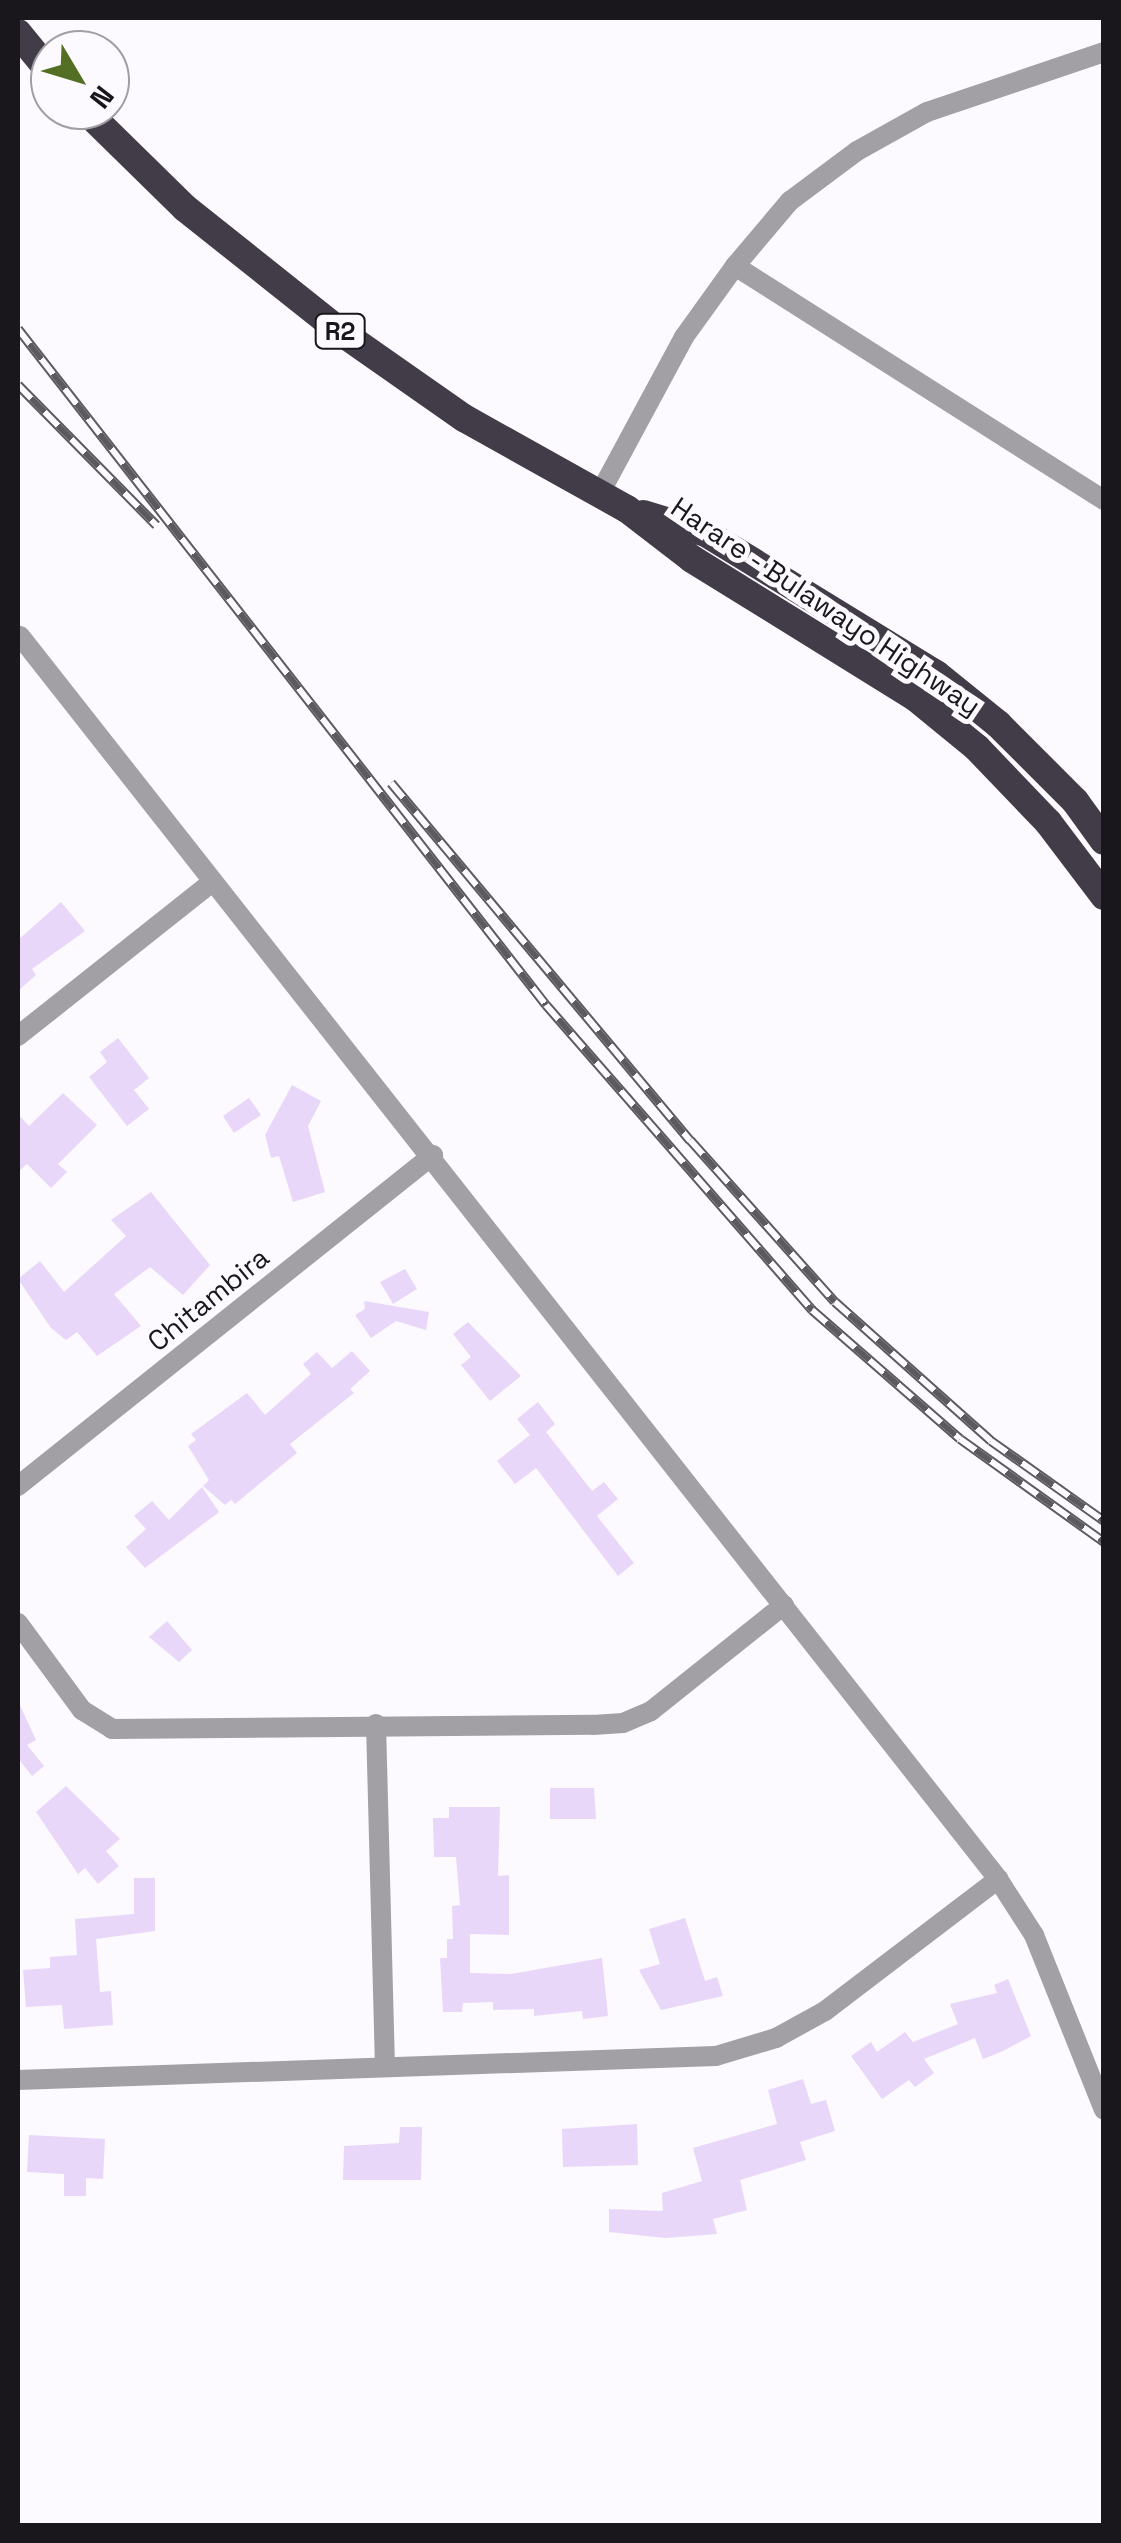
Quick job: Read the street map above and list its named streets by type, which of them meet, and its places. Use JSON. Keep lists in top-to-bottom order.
{
  "streets": {
    "highway": ["R2", "Harare - Bulawayo Highway"],
    "street": ["Chitambira"]
  },
  "north": "bottom right"
}
